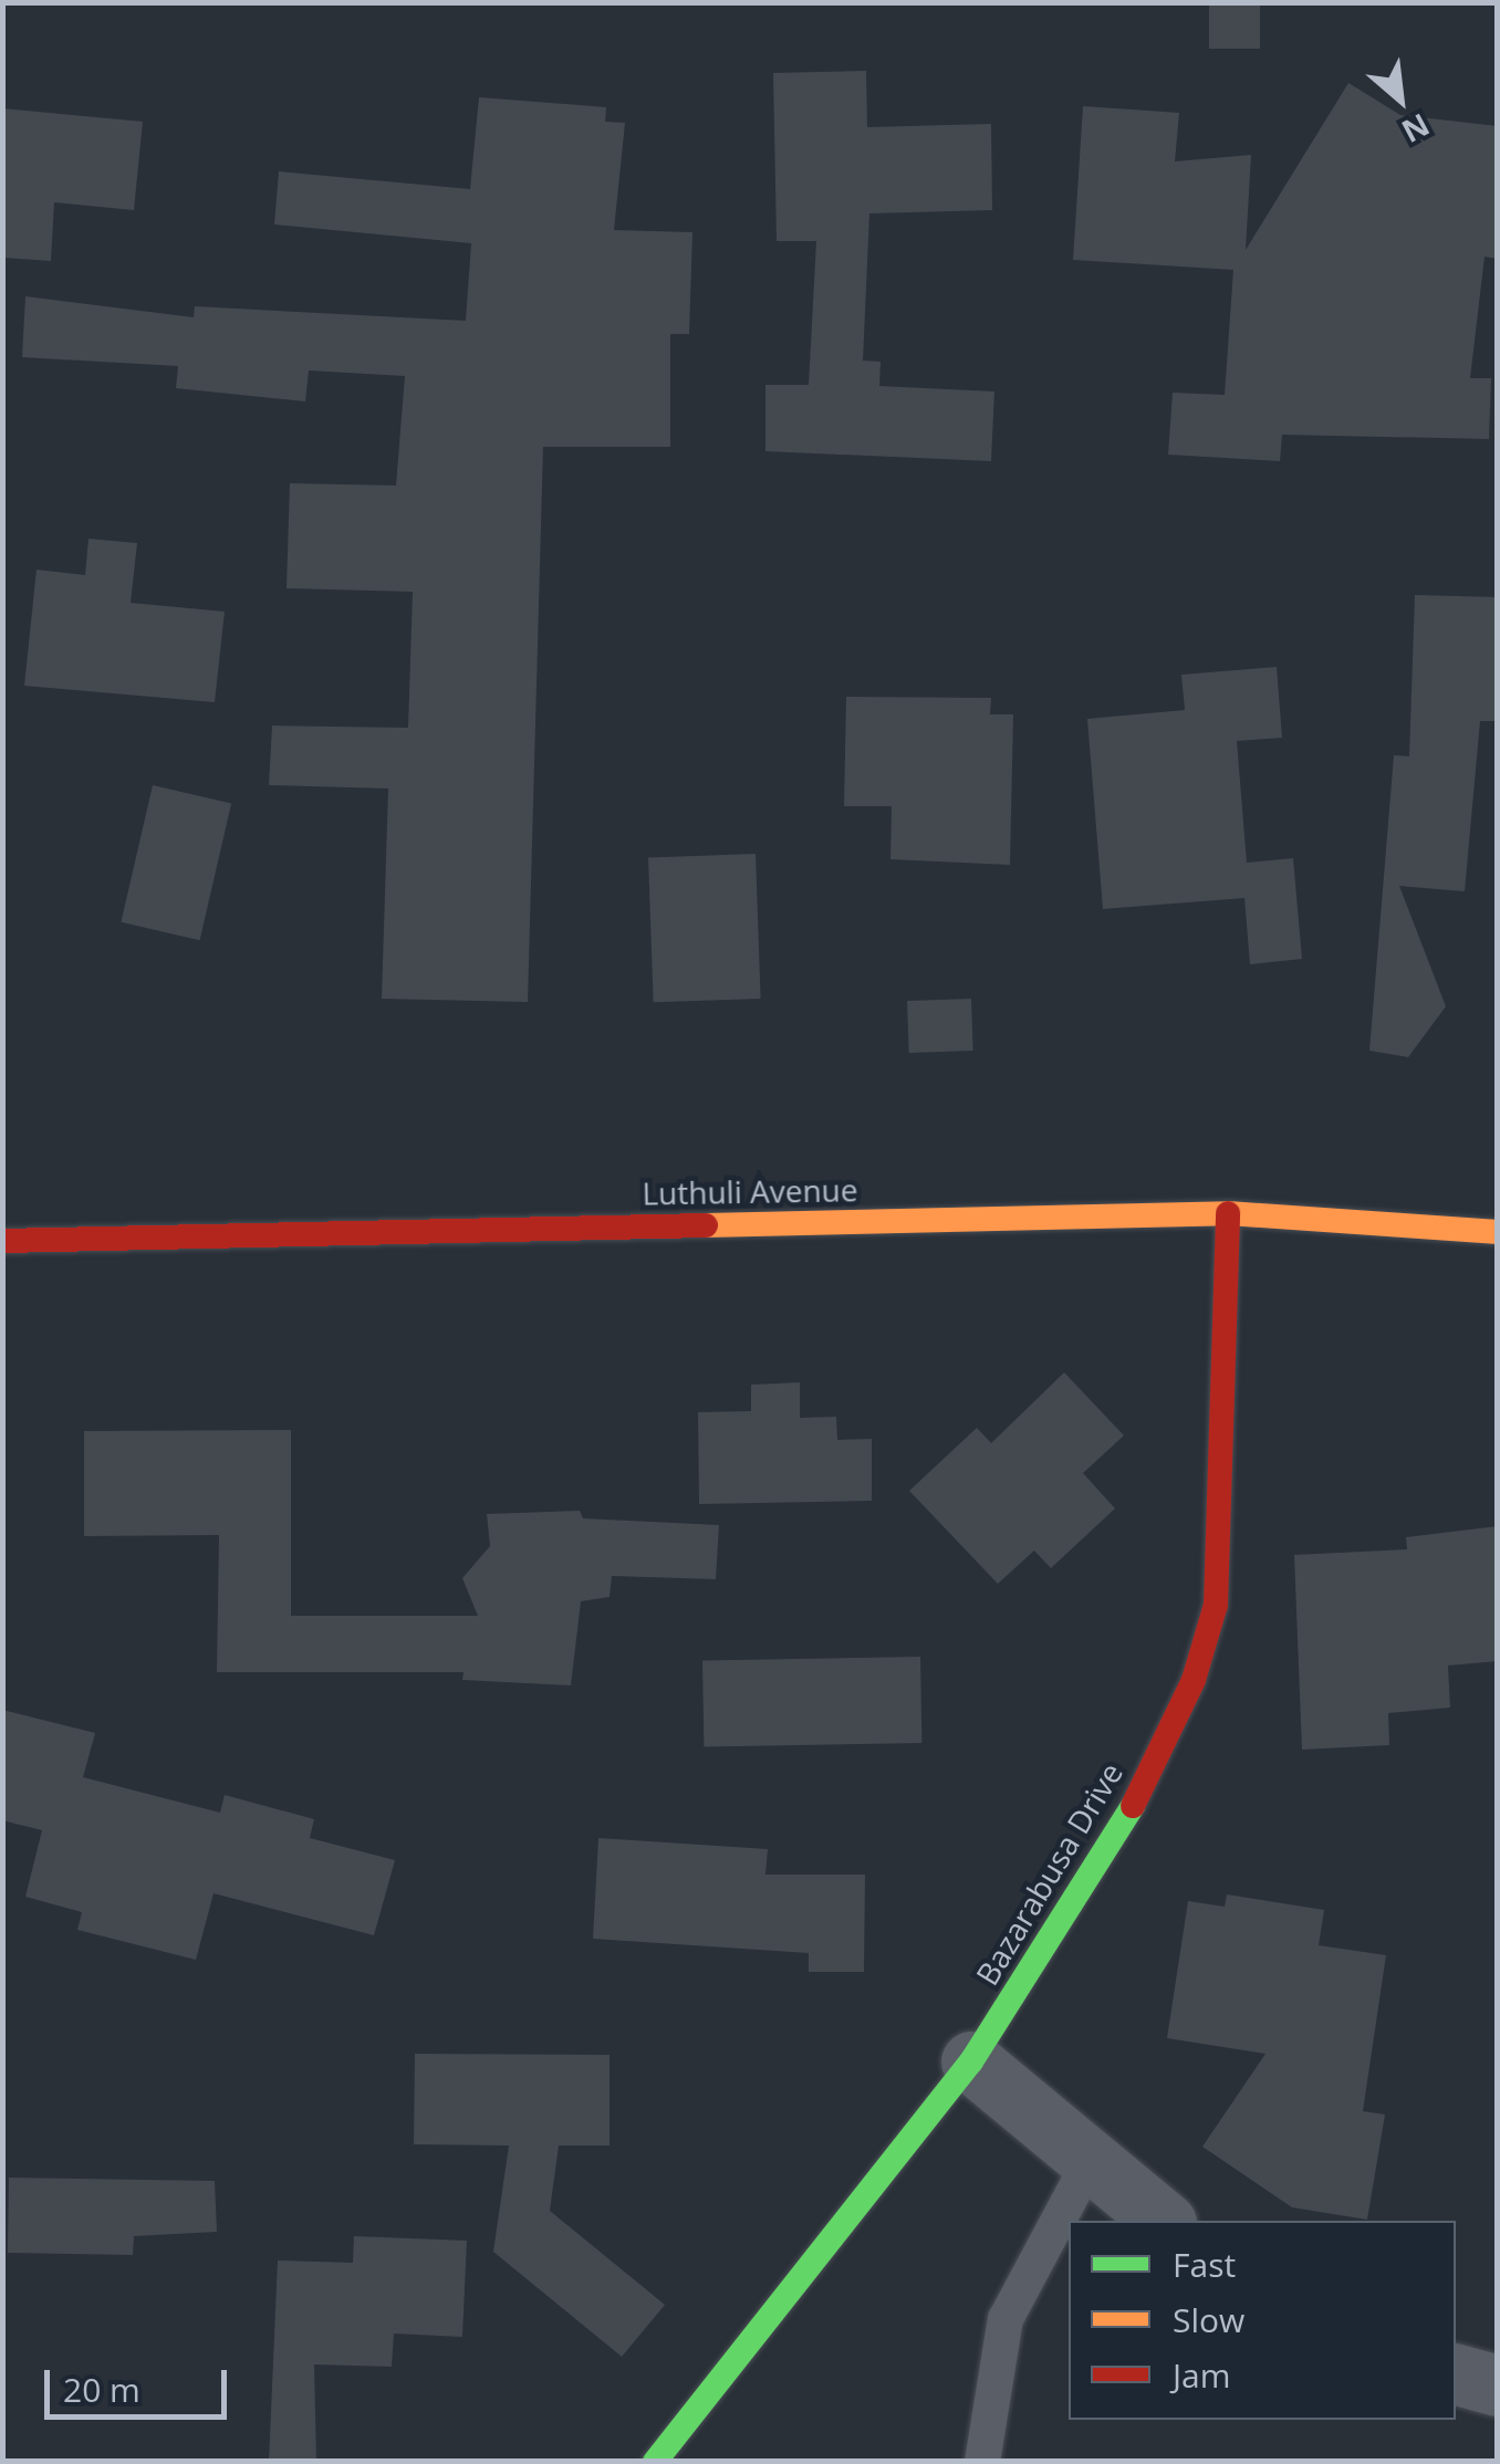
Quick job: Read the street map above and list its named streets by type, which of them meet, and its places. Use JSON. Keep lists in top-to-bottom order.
{
  "streets": {
    "street": ["Luthuli Avenue", "Bazarabusa Drive"]
  },
  "crossings": [
    ["Luthuli Avenue", "Bazarabusa Drive"]
  ],
  "legend": ["Fast", "Slow", "Jam"],
  "scale_bar": "20 m",
  "north": "bottom right"
}
